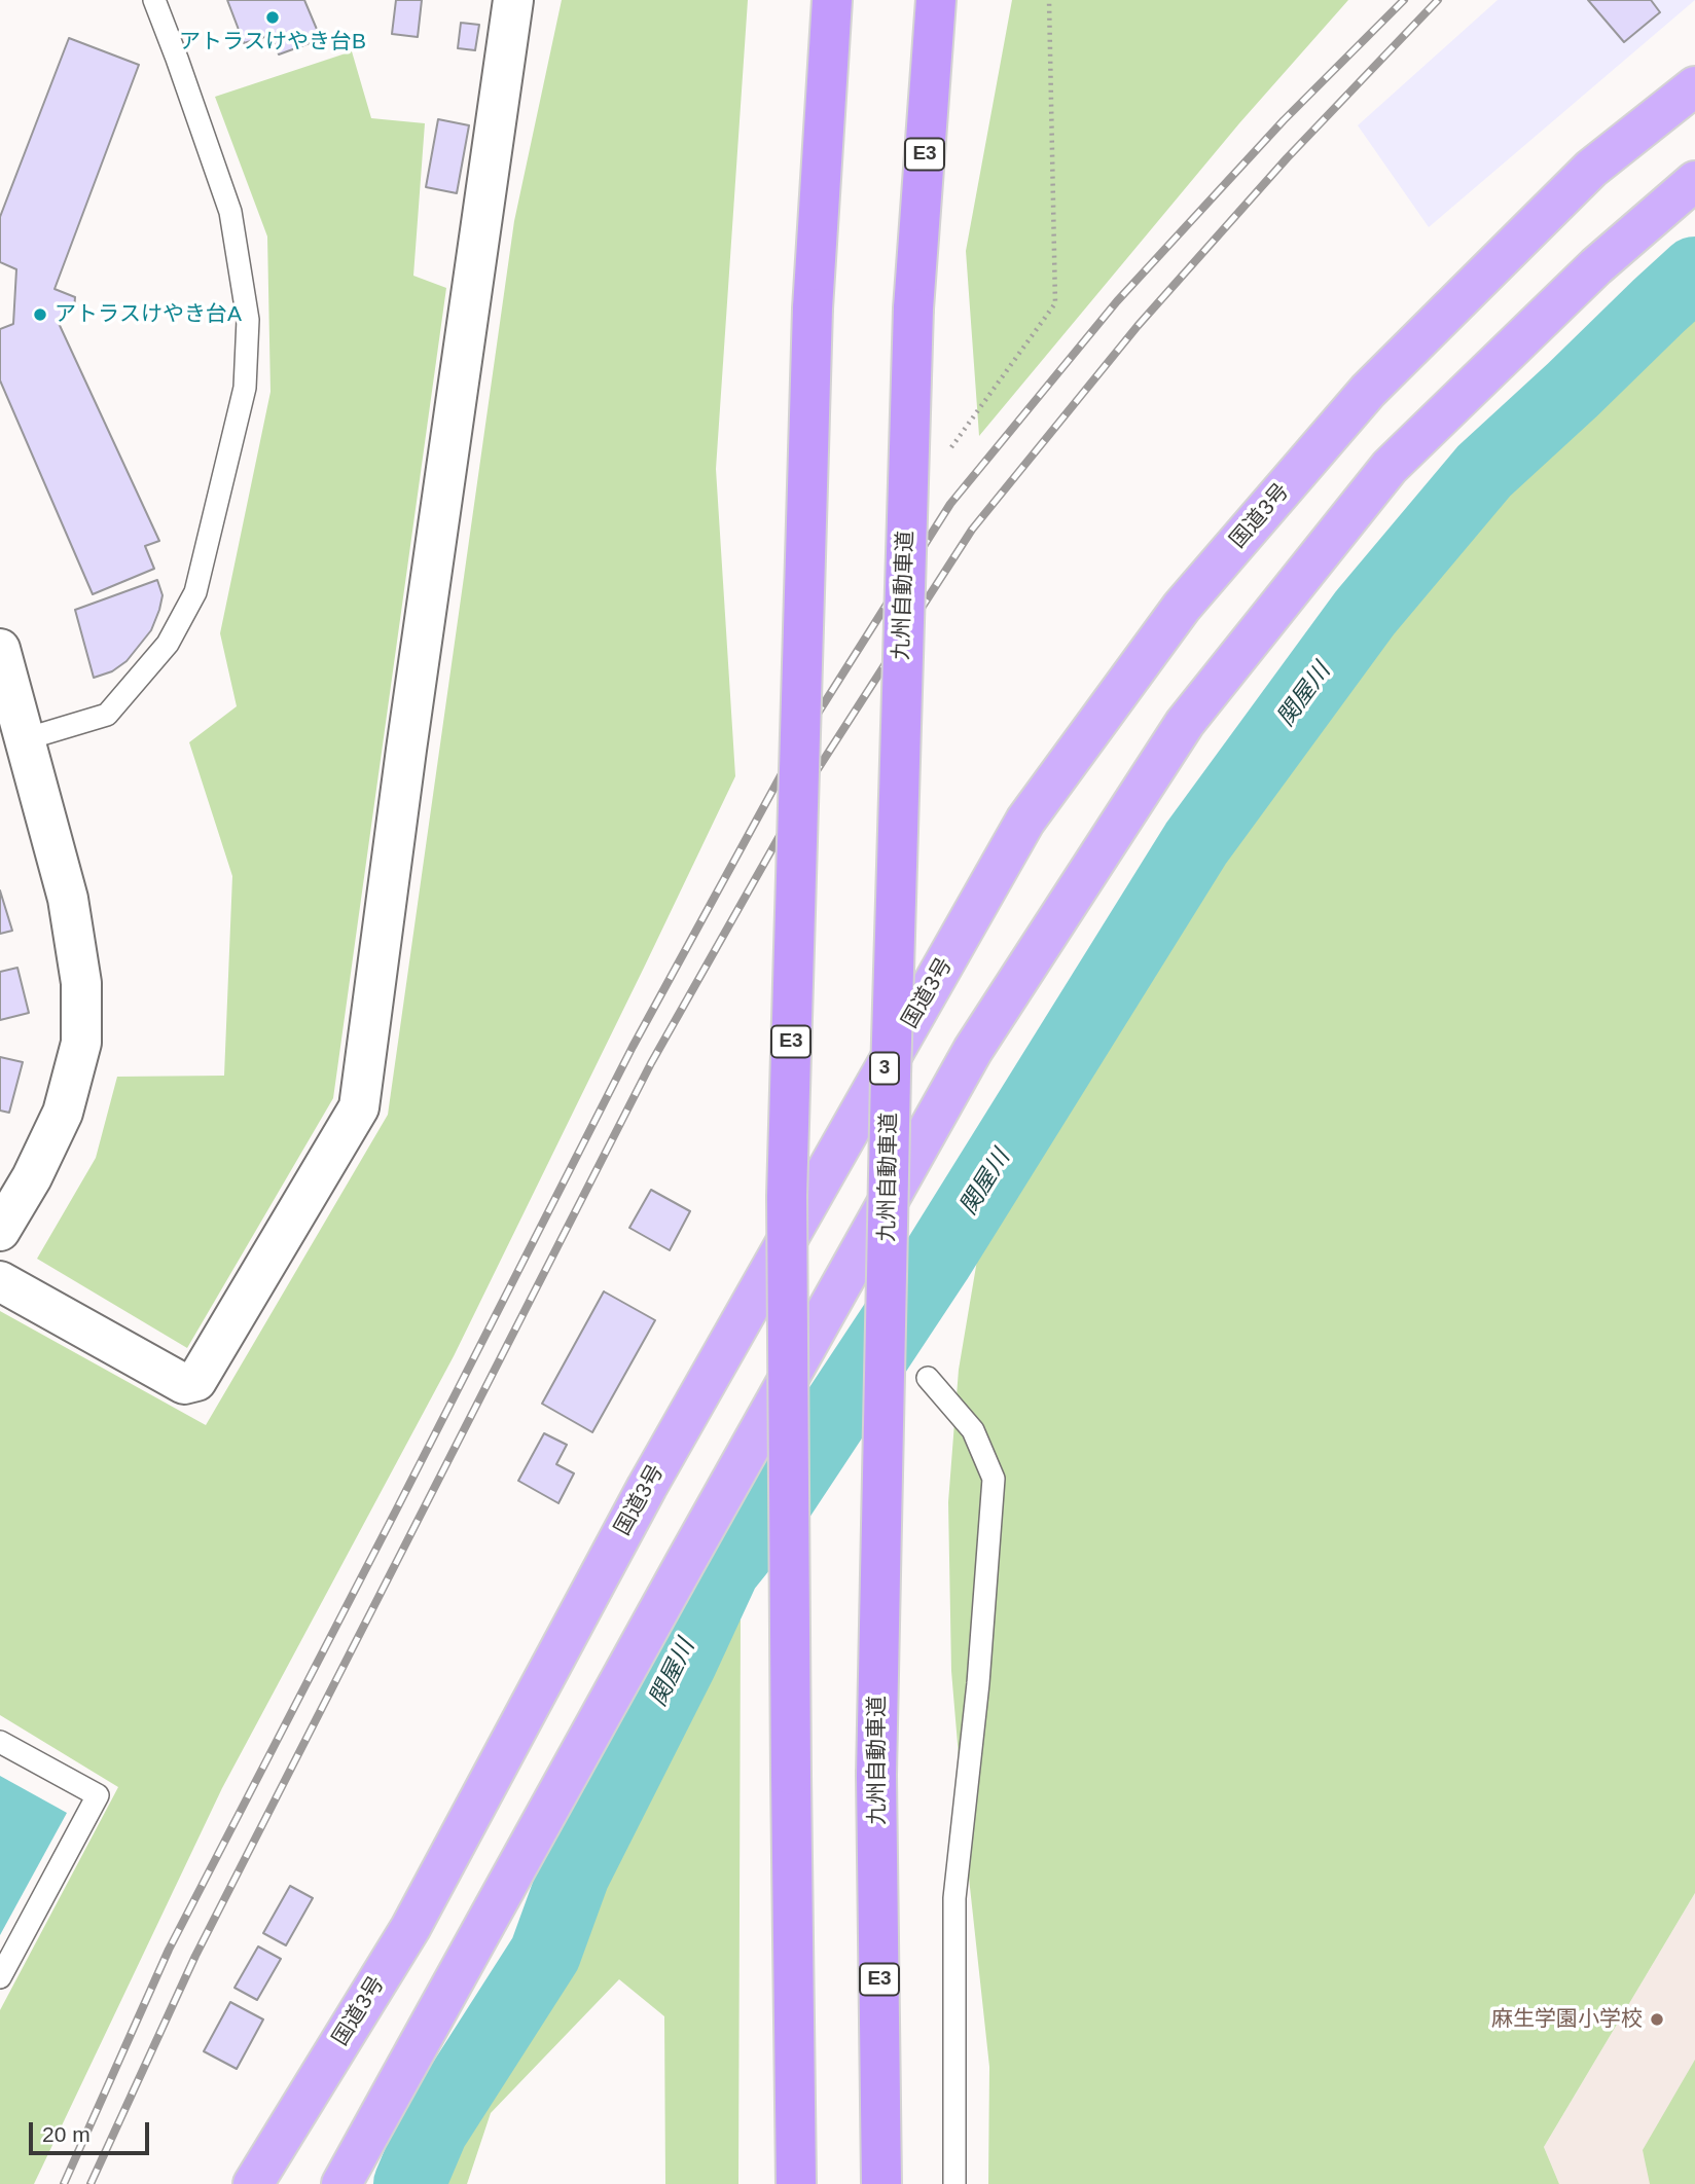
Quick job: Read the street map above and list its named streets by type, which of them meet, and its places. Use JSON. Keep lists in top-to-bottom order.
{
  "streets": {
    "highway": [
      "E3",
      "国道3号",
      "九州自動車道",
      "3"
    ]
  },
  "water": ["関屋川"],
  "places": ["アトラスけやき台B", "アトラスけやき台A", "麻生学園小学校"],
  "scale_bar": "20 m"
}
